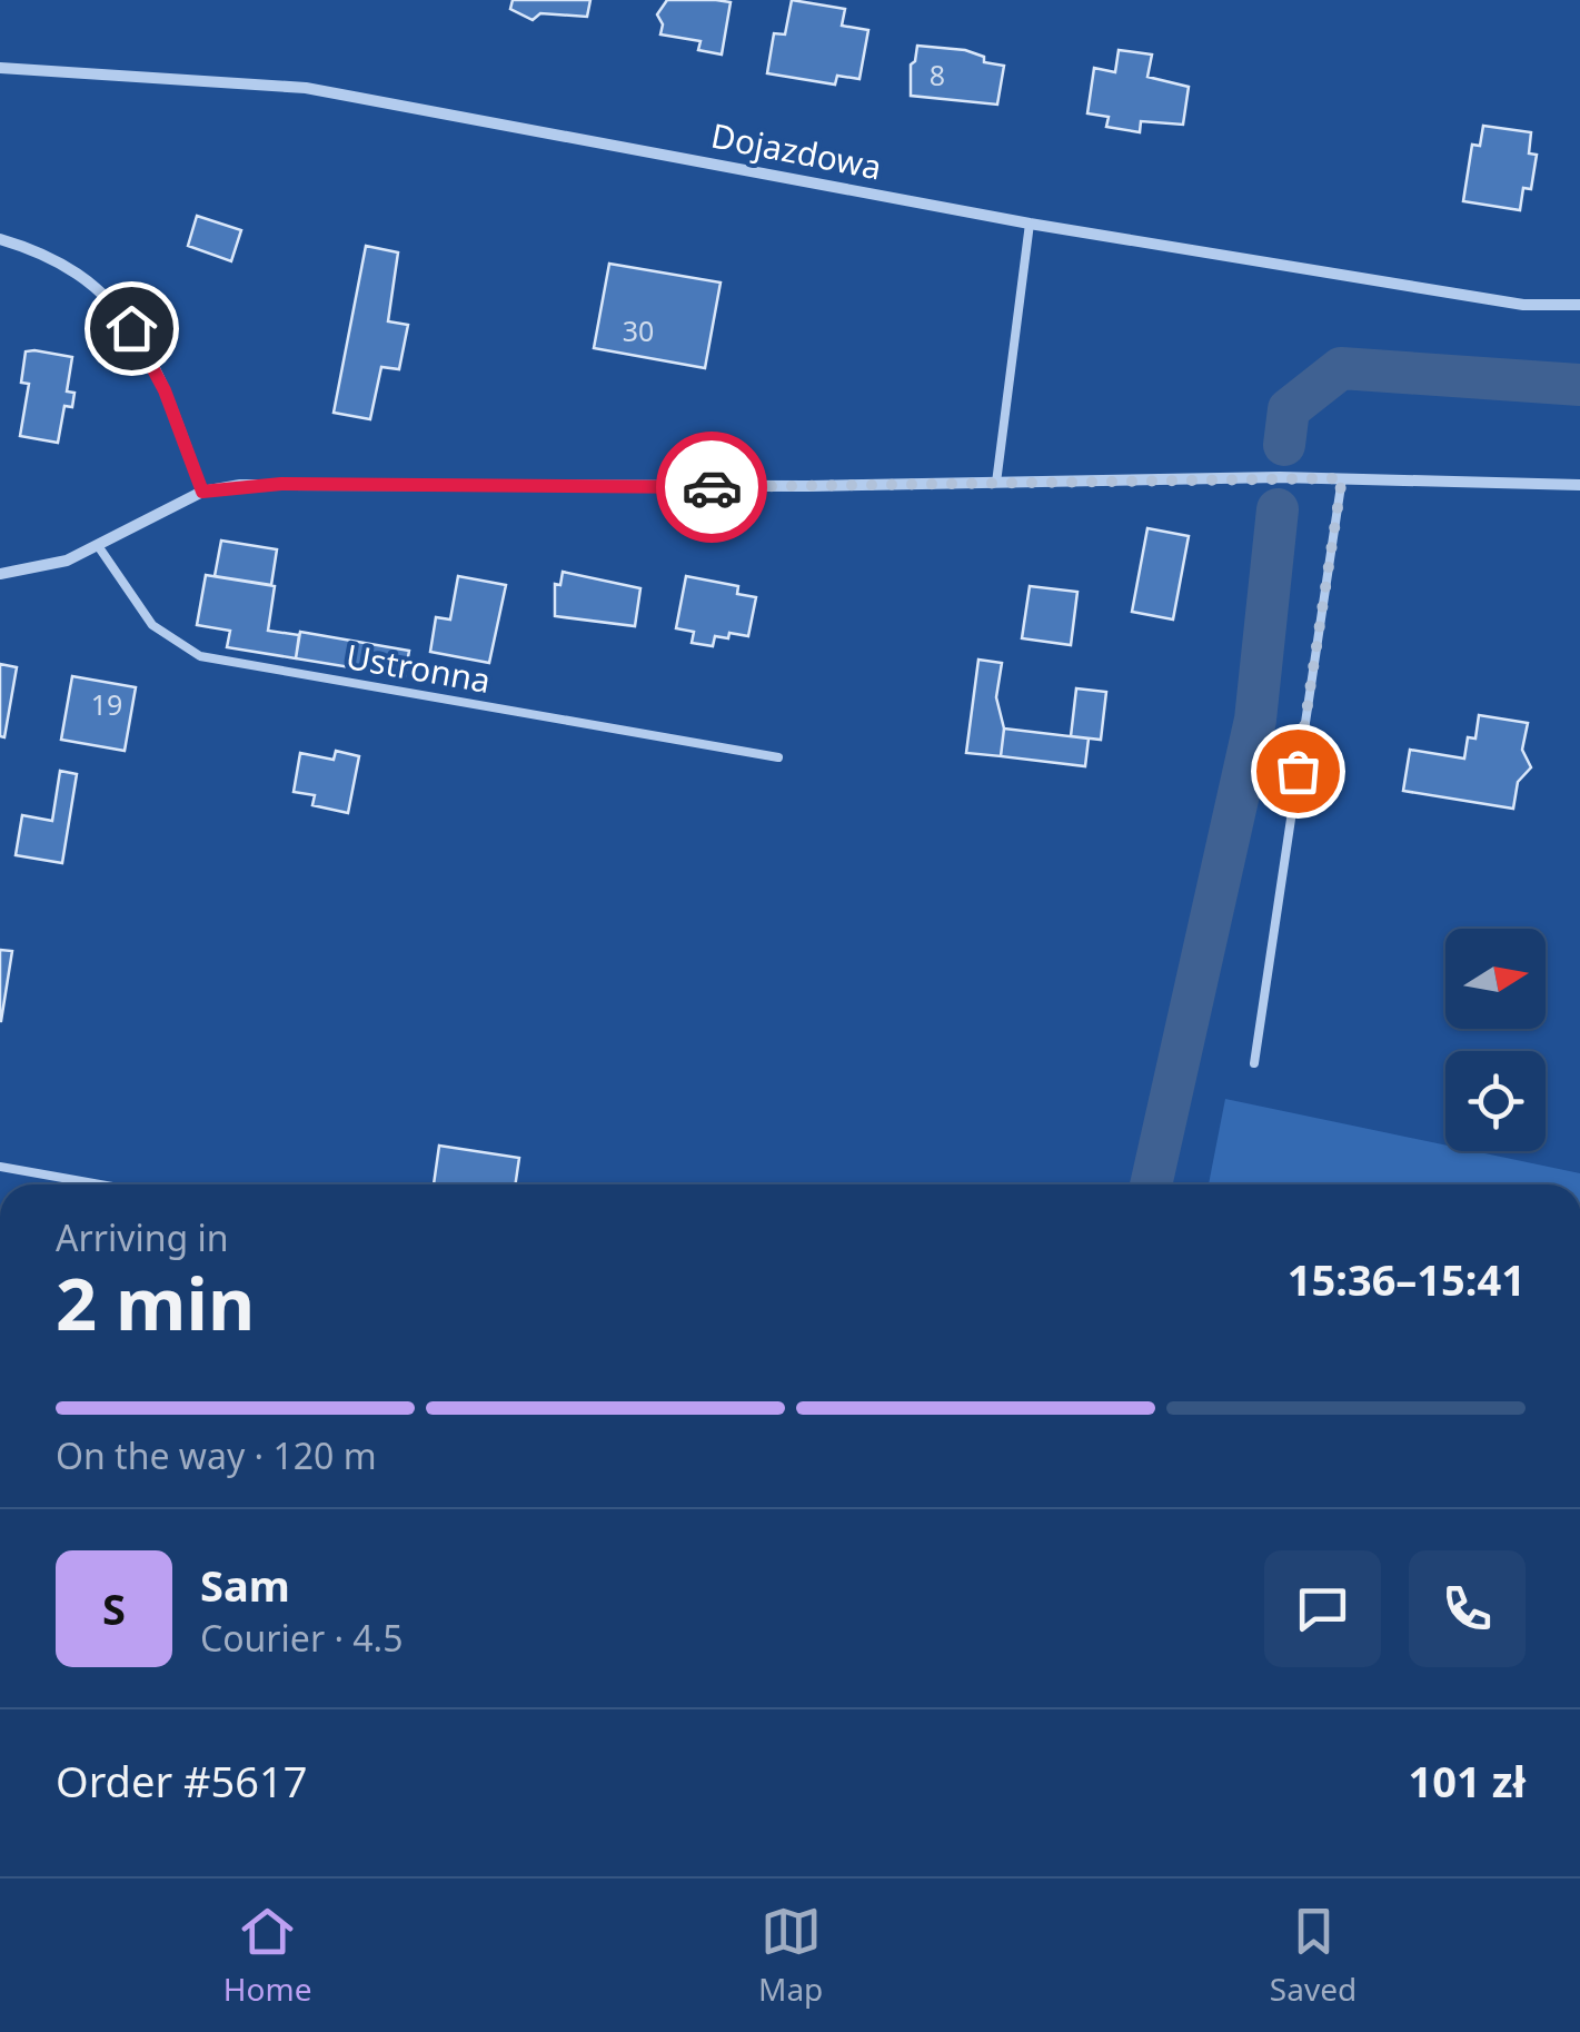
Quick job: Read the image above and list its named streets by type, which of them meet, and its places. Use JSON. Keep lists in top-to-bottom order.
{
  "streets": {
    "street": ["Dojazdowa"],
    "lane": ["Ustronna"]
  },
  "house_numbers": ["8", "30", "19"],
  "north": "right",
  "page": {
    "heading": ["2 min", "Arriving in", "15:36–15:41"],
    "panel": [
      "Sam",
      "Courier · 4.5",
      "Order #5617",
      "101 zł"
    ],
    "bar": "On the way · 120 m",
    "round": "S",
    "tabs": ["Home", "Map", "Saved"]
  }
}
